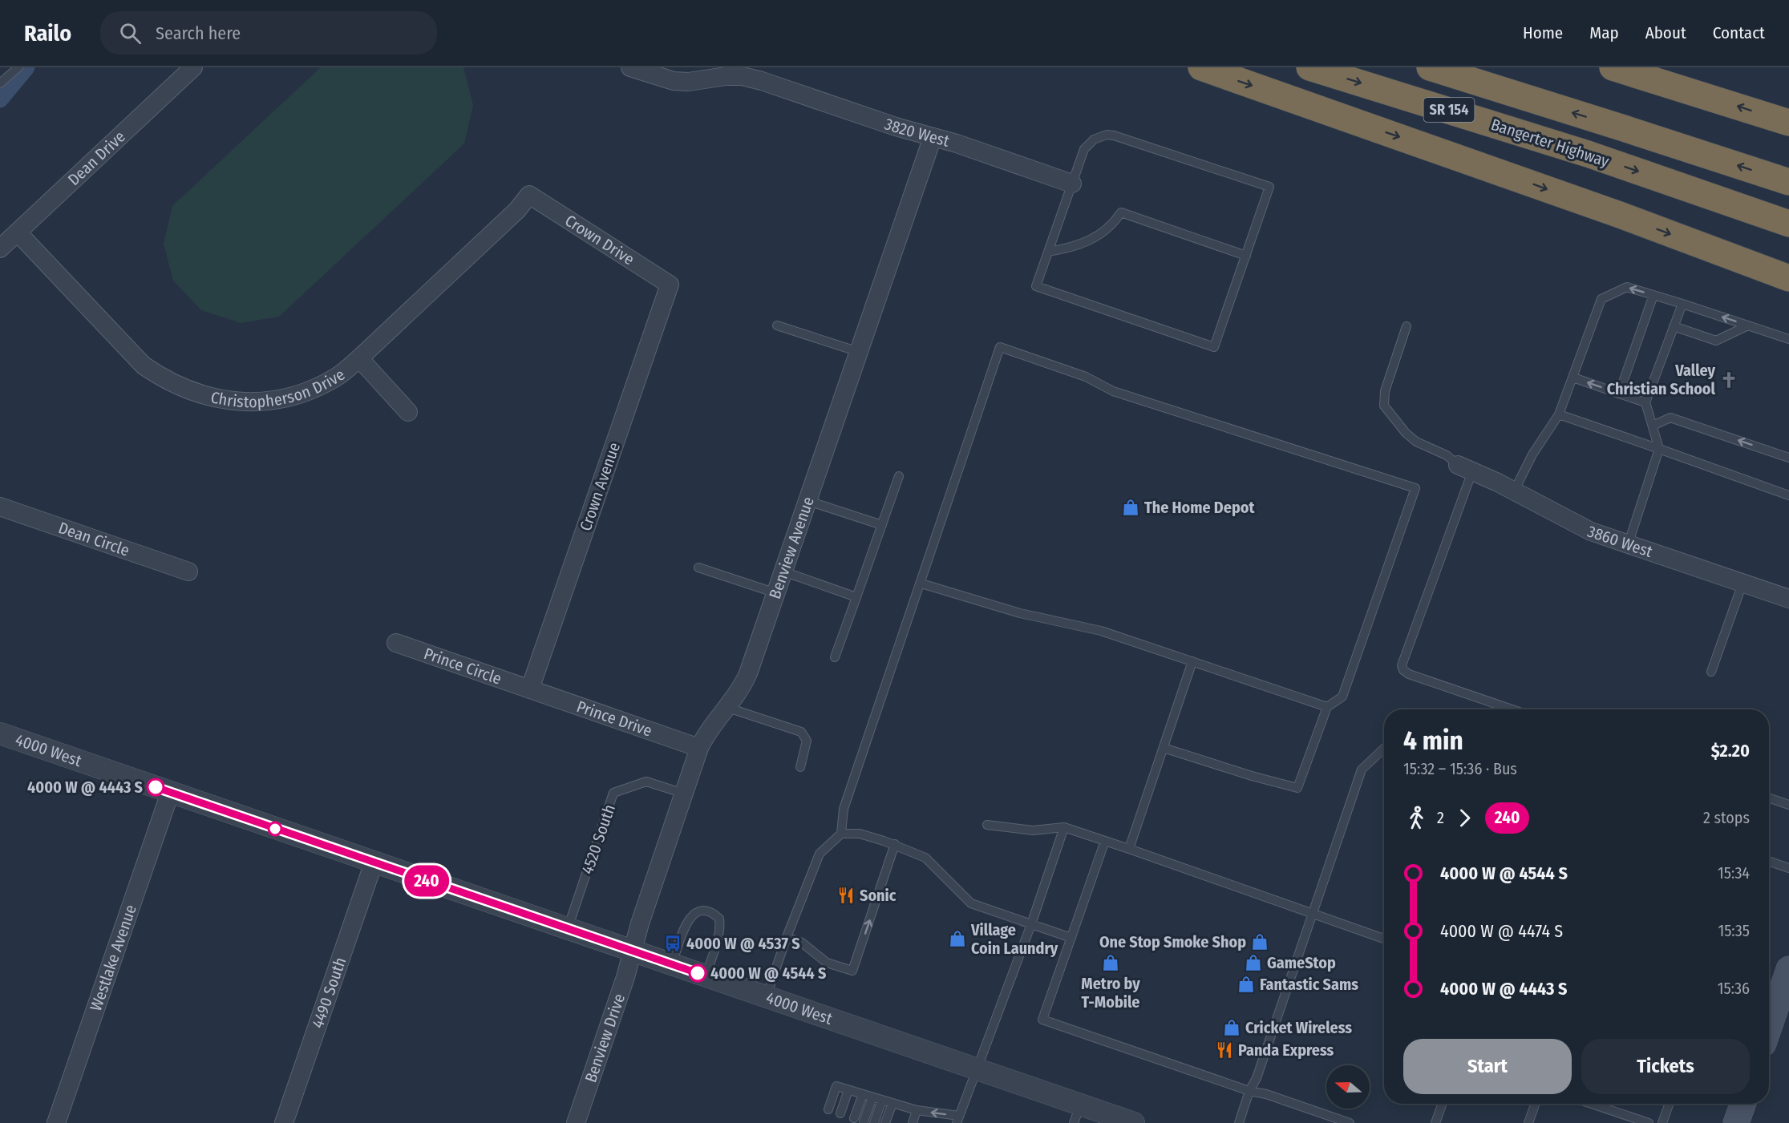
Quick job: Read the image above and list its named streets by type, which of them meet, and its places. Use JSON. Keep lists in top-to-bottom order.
{
  "streets": {
    "highway": ["SR 154", "Bangerter Highway"],
    "street": [
      "3820 West",
      "Dean Drive",
      "Crown Drive",
      "Christopherson Drive",
      "Crown Avenue",
      "Dean Circle",
      "3860 West",
      "Benview Avenue",
      "Prince Circle",
      "Prince Drive",
      "4000 West",
      "Westlake Avenue",
      "4490 South",
      "Benview Drive"
    ],
    "lane": ["4520 South"]
  },
  "crossings": [
    ["3820 West", "Benview Avenue"],
    ["Dean Drive", "Christopherson Drive"],
    ["Crown Drive", "Christopherson Drive"],
    ["Crown Drive", "Crown Avenue"],
    ["Crown Avenue", "Prince Circle"],
    ["Crown Avenue", "Prince Drive"],
    ["Benview Avenue", "Prince Drive"],
    ["Benview Avenue", "4000 West"],
    ["Benview Avenue", "4520 South"],
    ["Benview Avenue", "Benview Drive"],
    ["Prince Circle", "Prince Drive"],
    ["4000 West", "4520 South"],
    ["4000 West", "Westlake Avenue"],
    ["4000 West", "4490 South"],
    ["4000 West", "Benview Drive"]
  ],
  "places": {
    "church": ["Valley Christian School"],
    "shop": [
      "The Home Depot",
      "Village Coin Laundry",
      "One Stop Smoke Shop",
      "Metro by T-Mobile",
      "GameStop",
      "Fantastic Sams",
      "Cricket Wireless"
    ],
    "other": ["4000 W @ 4443 S", "4000 W @ 4544 S"],
    "restaurant": ["Sonic", "Panda Express"],
    "bus stop": ["4000 W @ 4537 S"]
  },
  "lines": ["bus line 240"],
  "north": "left",
  "page": {
    "header": "Railo",
    "search": "Search here",
    "nav": [
      "Home",
      "Map",
      "About",
      "Contact"
    ],
    "on_map": "240",
    "heading": ["4 min", "15:32 – 15:36 · Bus", "$2.20"],
    "legs": ["2", "240", "2 stops"],
    "list": [
      {
        "name": "4000 W @ 4544 S",
        "value": "15:34"
      },
      {
        "name": "4000 W @ 4474 S",
        "value": "15:35"
      },
      {
        "name": "4000 W @ 4443 S",
        "value": "15:36"
      }
    ],
    "buttons": ["Start", "Tickets"]
  }
}
